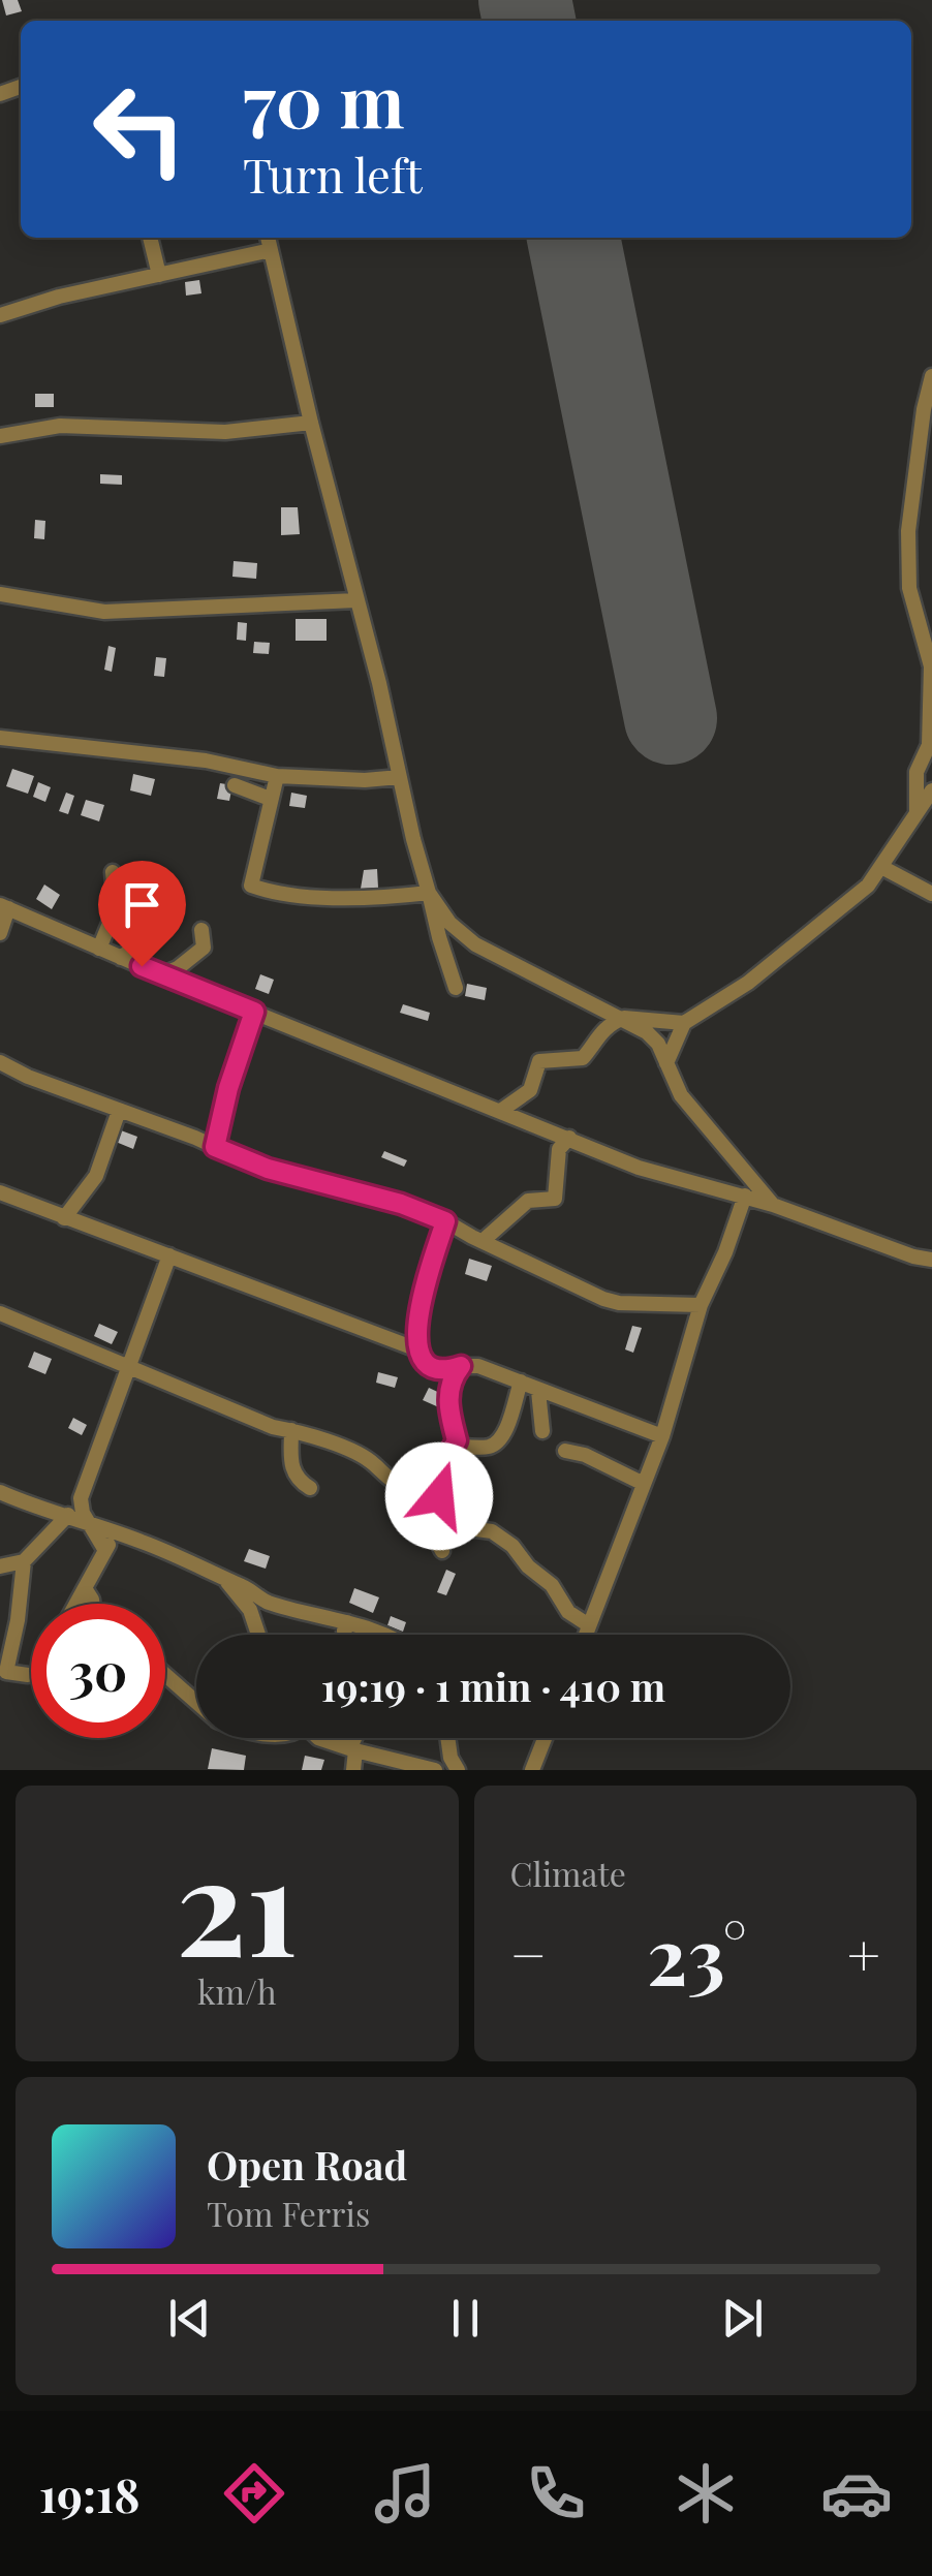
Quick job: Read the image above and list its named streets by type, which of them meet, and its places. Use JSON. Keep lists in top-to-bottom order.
{
  "page": {
    "turn": ["70 m", "Turn left"],
    "limit": "30",
    "trip": "19:19 · 1 min · 410 m",
    "tile": [
      ["21", "km/h"],
      "Climate"
    ],
    "heat": ["−", "23°", "+"],
    "song": ["Open Road", "Tom Ferris"],
    "tabs": "19:18"
  }
}
